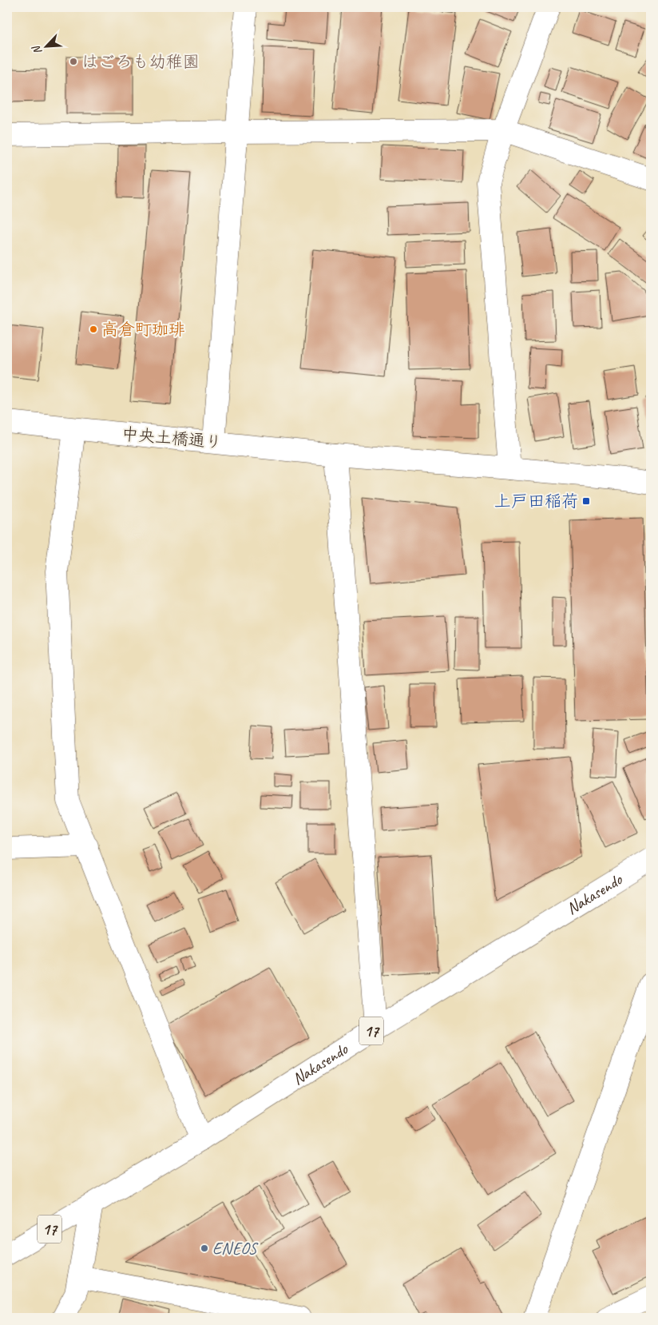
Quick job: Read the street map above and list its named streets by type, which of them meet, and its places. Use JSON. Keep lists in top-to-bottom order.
{
  "streets": {
    "main road": ["中央土橋通り", "Nakasendo", "17"]
  },
  "places": {
    "other": ["はごろも幼稚園", "高倉町珈琲", "ENEOS"],
    "transit": ["上戸田稲荷"]
  },
  "north": "bottom left"
}
